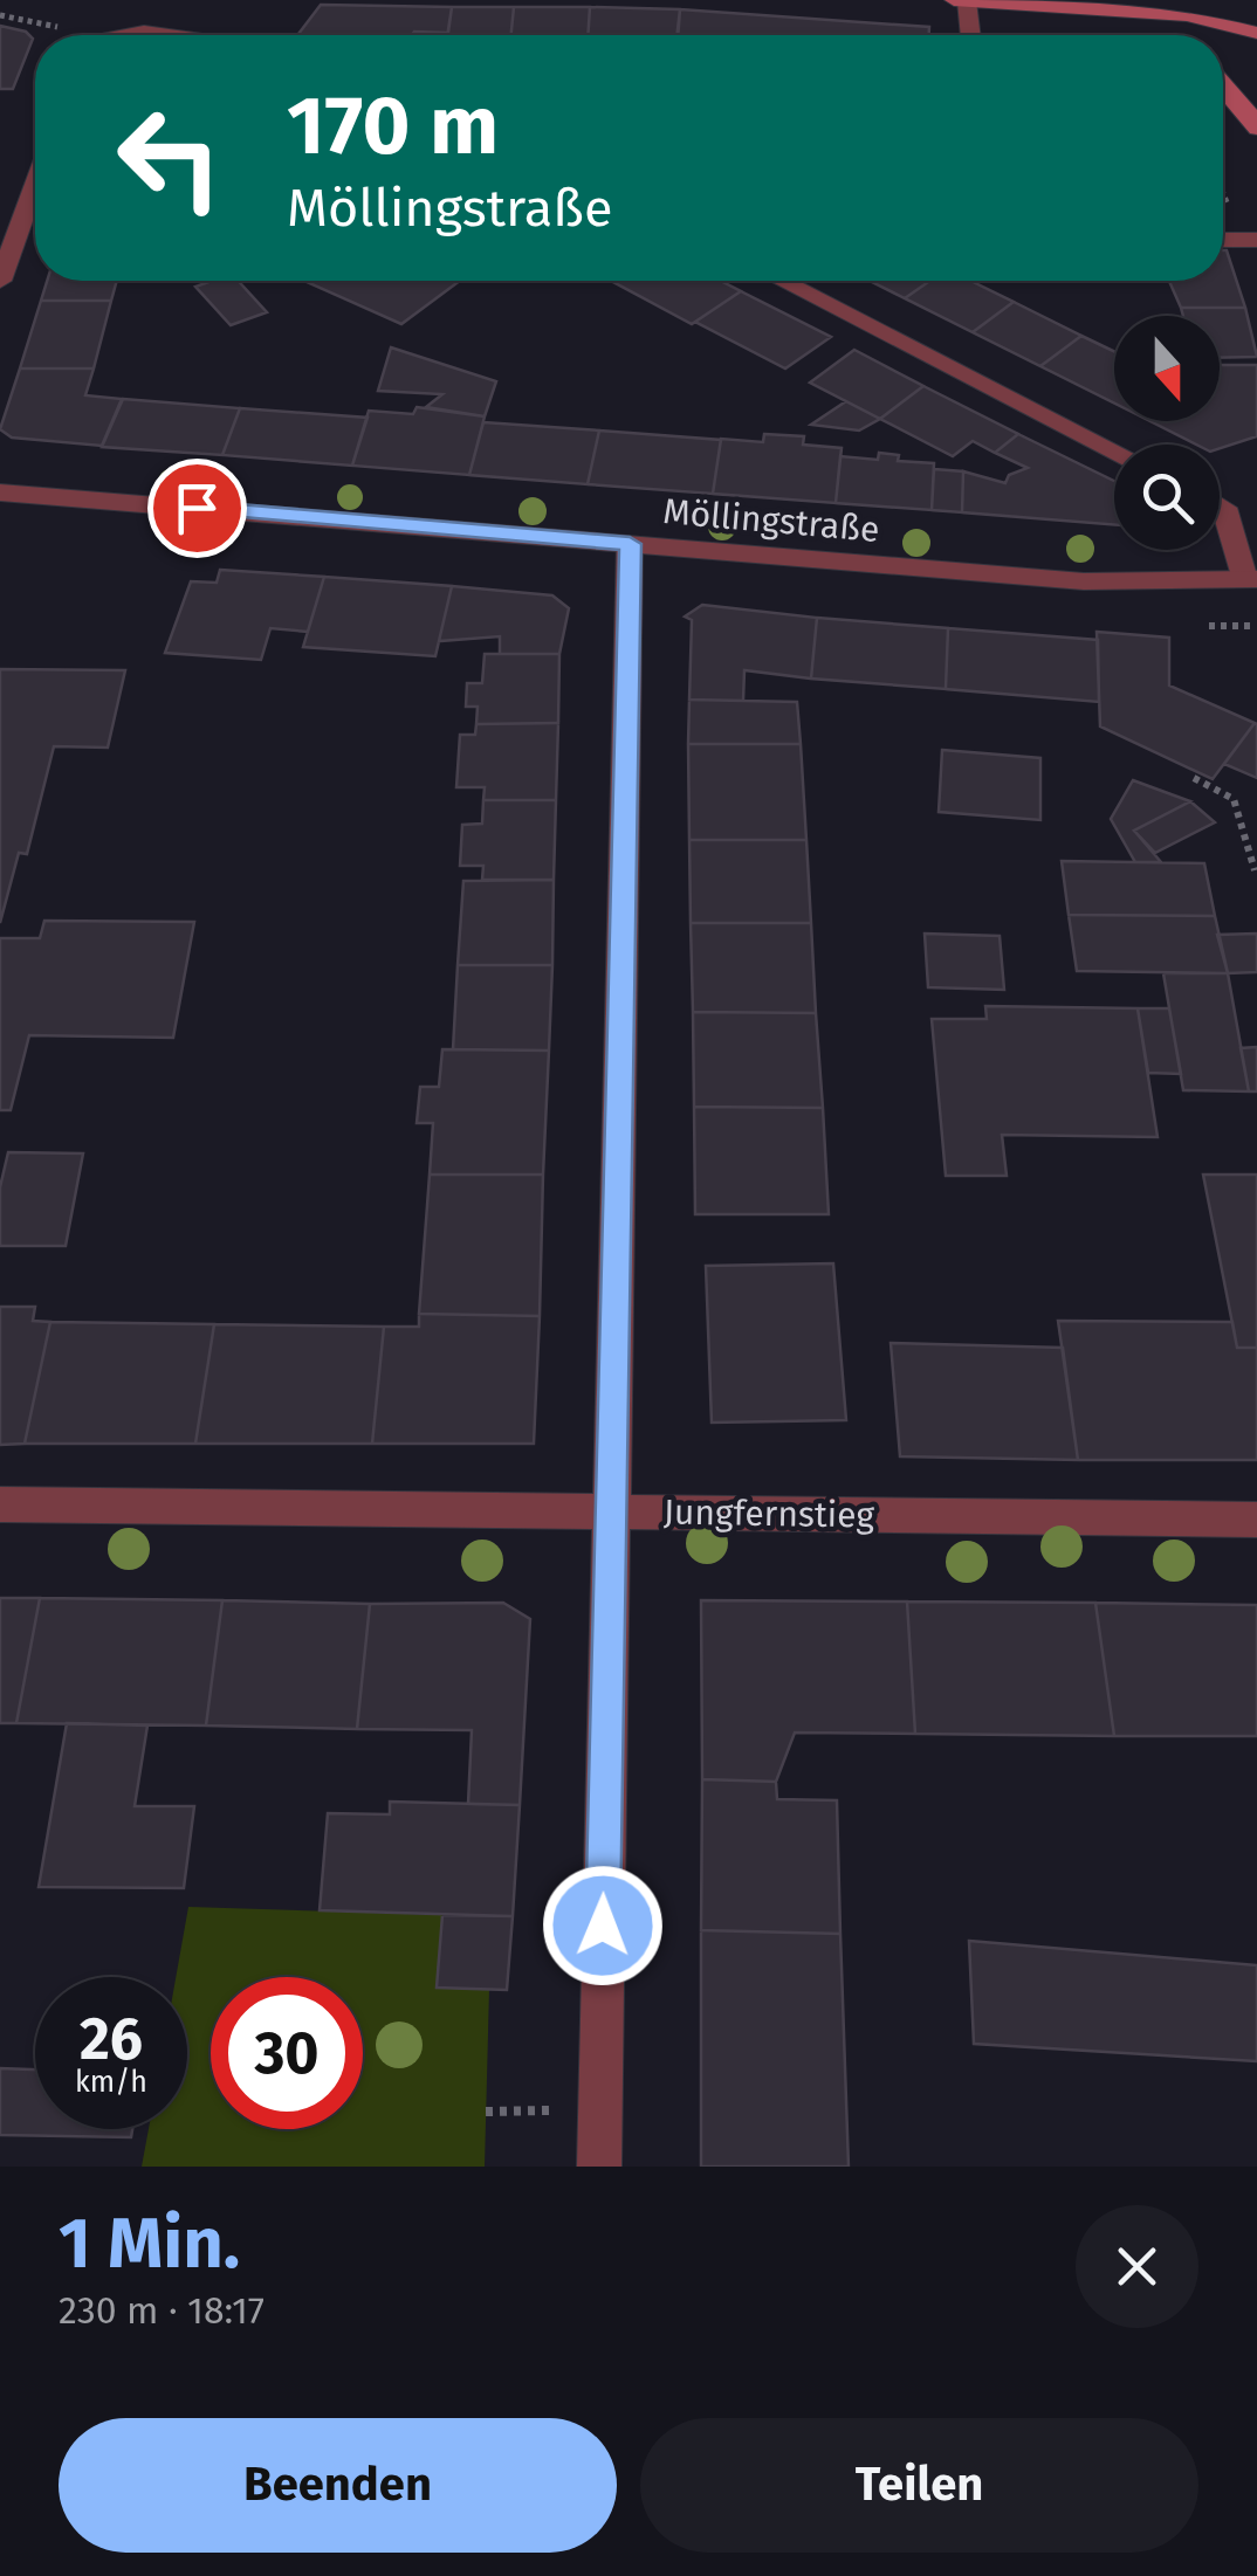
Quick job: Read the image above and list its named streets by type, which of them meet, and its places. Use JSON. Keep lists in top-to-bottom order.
{
  "streets": {
    "street": ["Möllingstraße", "Jungfernstieg"]
  },
  "north": "bottom",
  "page": {
    "turn": ["170 m", "Möllingstraße"],
    "speed": "26 km/h",
    "limit": "30",
    "heading": ["1 Min.", "230 m · 18:17"],
    "buttons": ["Beenden", "Teilen"]
  }
}
